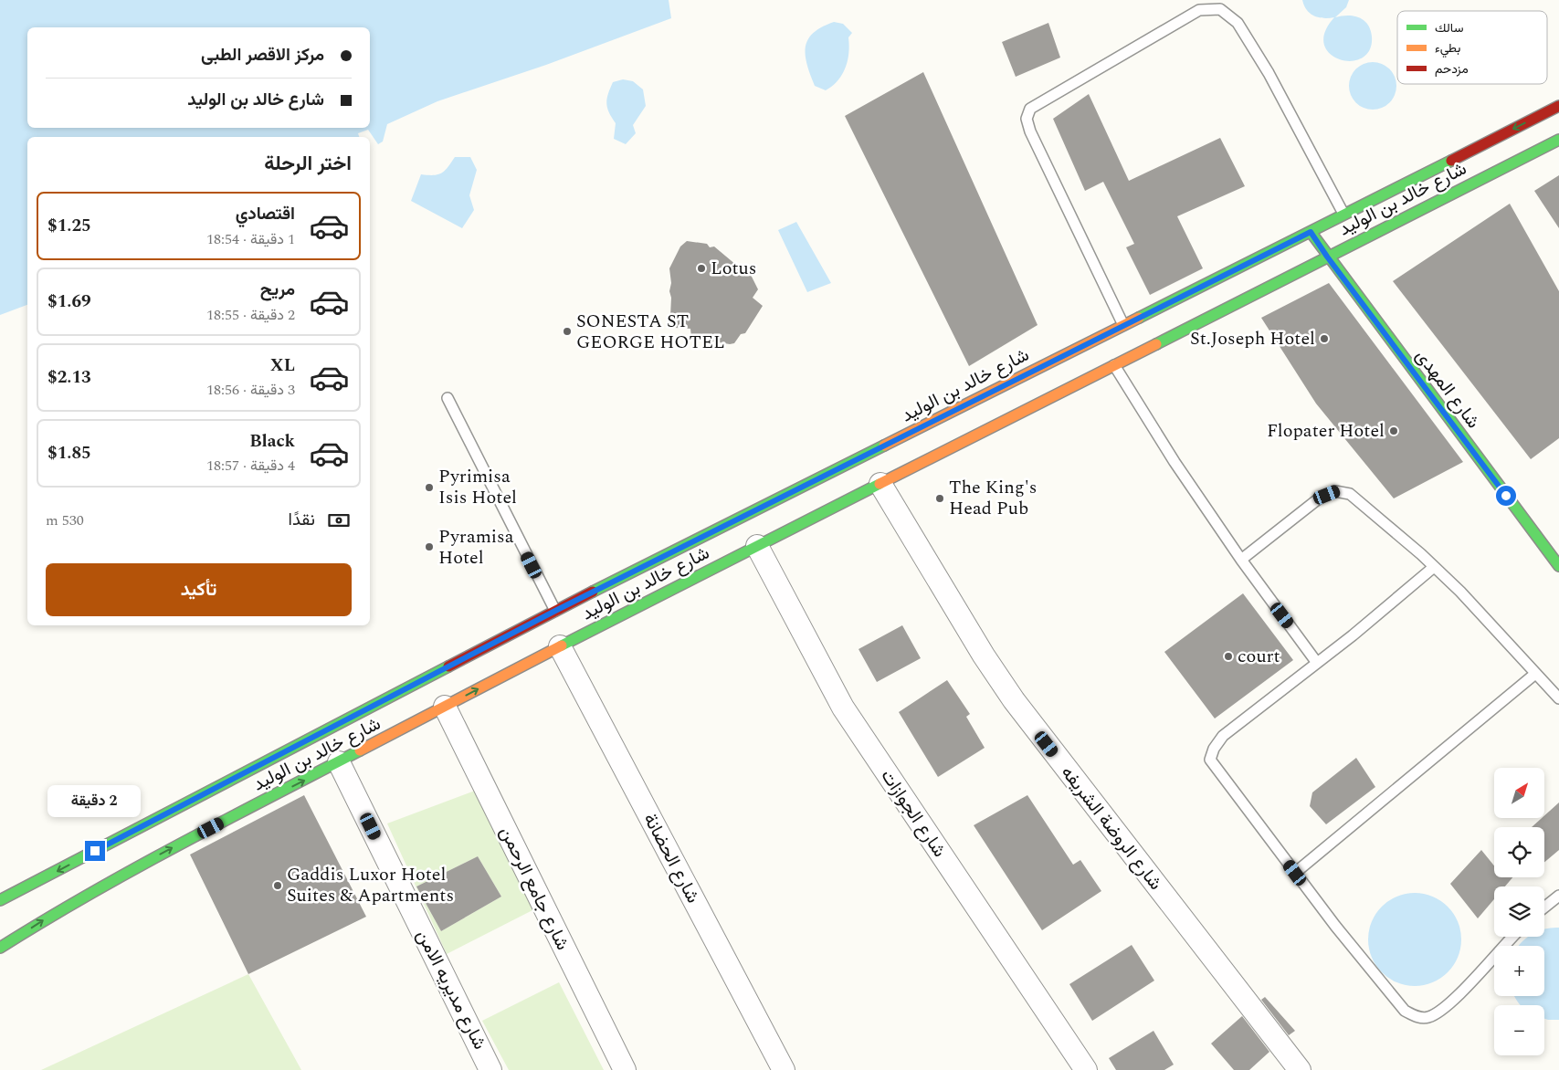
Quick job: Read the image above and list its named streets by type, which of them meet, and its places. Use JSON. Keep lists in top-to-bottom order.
{
  "streets": {
    "main road": ["شارع خالد بن الوليد", "شارع المهدى"],
    "street": [
      "شارع الجوازات",
      "شارع الروضة الشريفه",
      "شارع الحضانة",
      "شارع جامع الرحمن",
      "شارع مديريه الامن"
    ]
  },
  "crossings": [
    ["شارع خالد بن الوليد", "شارع المهدى"],
    ["شارع خالد بن الوليد", "شارع الجوازات"],
    ["شارع خالد بن الوليد", "شارع الروضة الشريفه"],
    ["شارع خالد بن الوليد", "شارع الحضانة"],
    ["شارع خالد بن الوليد", "شارع جامع الرحمن"],
    ["شارع خالد بن الوليد", "شارع مديريه الامن"]
  ],
  "places": [
    "Lotus",
    "SONESTA ST GEORGE HOTEL",
    "St.Joseph Hotel",
    "Flopater Hotel",
    "Pyrimisa Isis Hotel",
    "The King's Head Pub",
    "Pyramisa Hotel",
    "court",
    "Gaddis Luxor Hotel Suites & Apartments"
  ],
  "legend": ["سالك", "بطيء", "مزدحم"],
  "north": "top right",
  "page": {
    "banner": ["مركز الاقصر الطبى", "شارع خالد بن الوليد"],
    "heading": "اختر الرحلة",
    "list": [
      {
        "name": "اقتصادي",
        "note": "1 دقيقة · 18:54",
        "value": "$1.25"
      },
      {
        "name": "مريح",
        "note": "2 دقيقة · 18:55",
        "value": "$1.69"
      },
      {
        "name": "XL",
        "note": "3 دقيقة · 18:56",
        "value": "$2.13"
      },
      {
        "name": "Black",
        "note": "4 دقيقة · 18:57",
        "value": "$1.85"
      }
    ],
    "pay": ["نقدًا", "530 m"],
    "buttons": "تأكيد",
    "map_buttons": ["+", "−"],
    "bubble": "2 دقيقة"
  }
}
